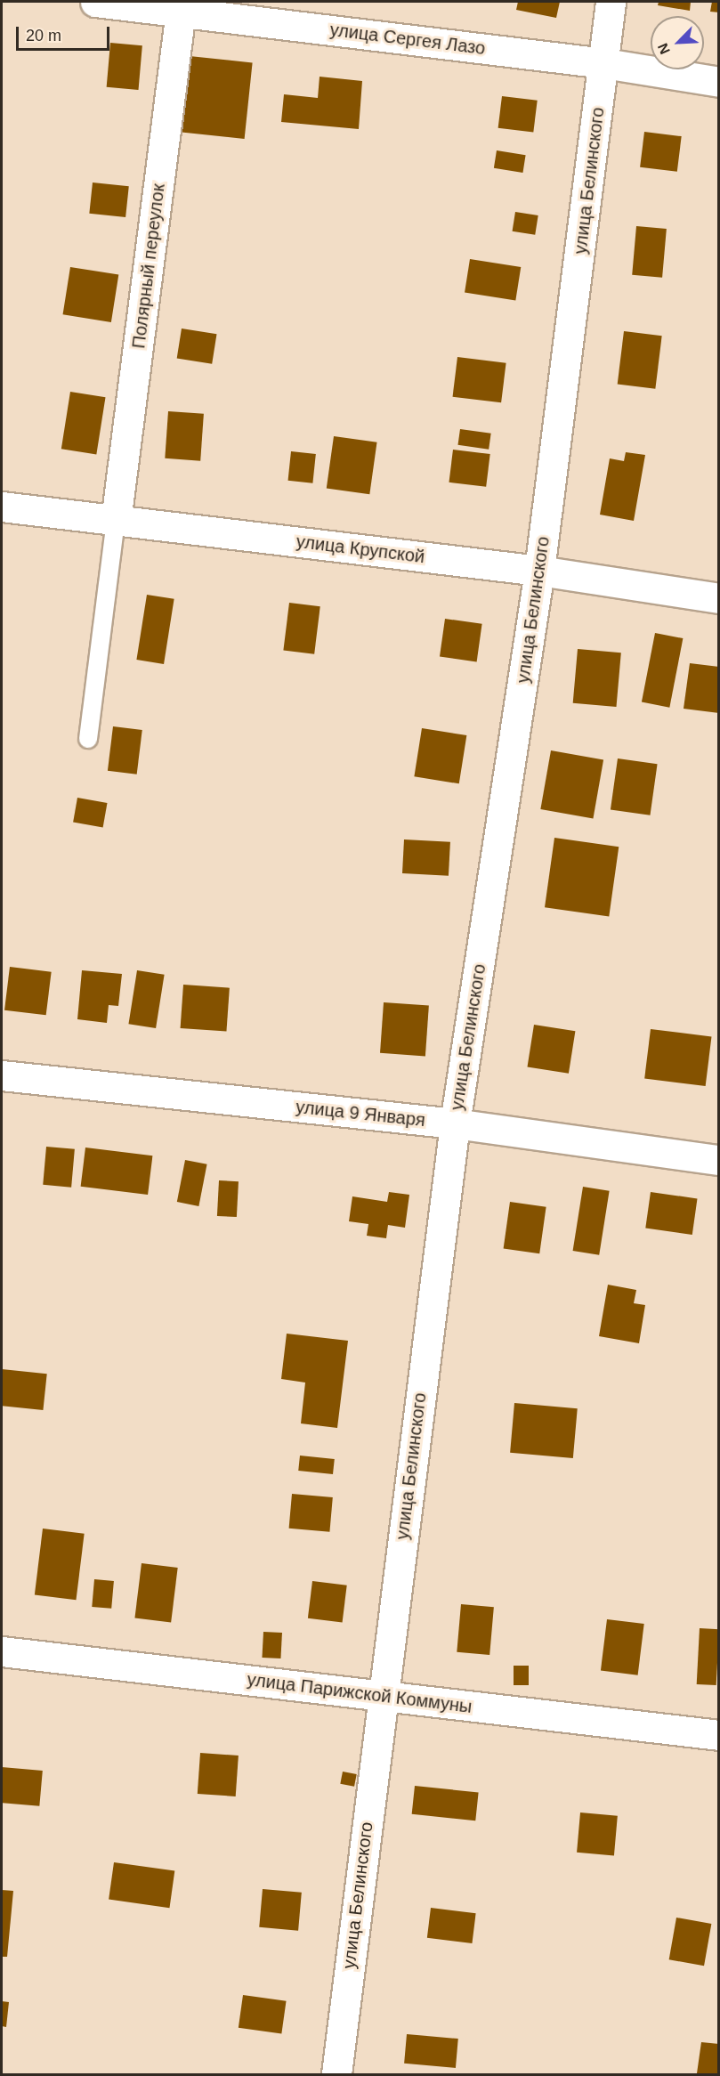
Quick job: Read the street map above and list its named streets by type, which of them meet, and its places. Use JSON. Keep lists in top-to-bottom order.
{
  "streets": {
    "street": [
      "улица Сергея Лазо",
      "улица Белинского",
      "Полярный переулок",
      "улица Крупской",
      "улица 9 Января",
      "улица Парижской Коммуны"
    ]
  },
  "crossings": [
    ["улица Сергея Лазо", "улица Белинского"],
    ["улица Сергея Лазо", "Полярный переулок"],
    ["улица Белинского", "улица Крупской"],
    ["улица Белинского", "улица 9 Января"],
    ["улица Белинского", "улица Парижской Коммуны"],
    ["Полярный переулок", "улица Крупской"]
  ],
  "scale_bar": "20 m",
  "north": "bottom left"
}
